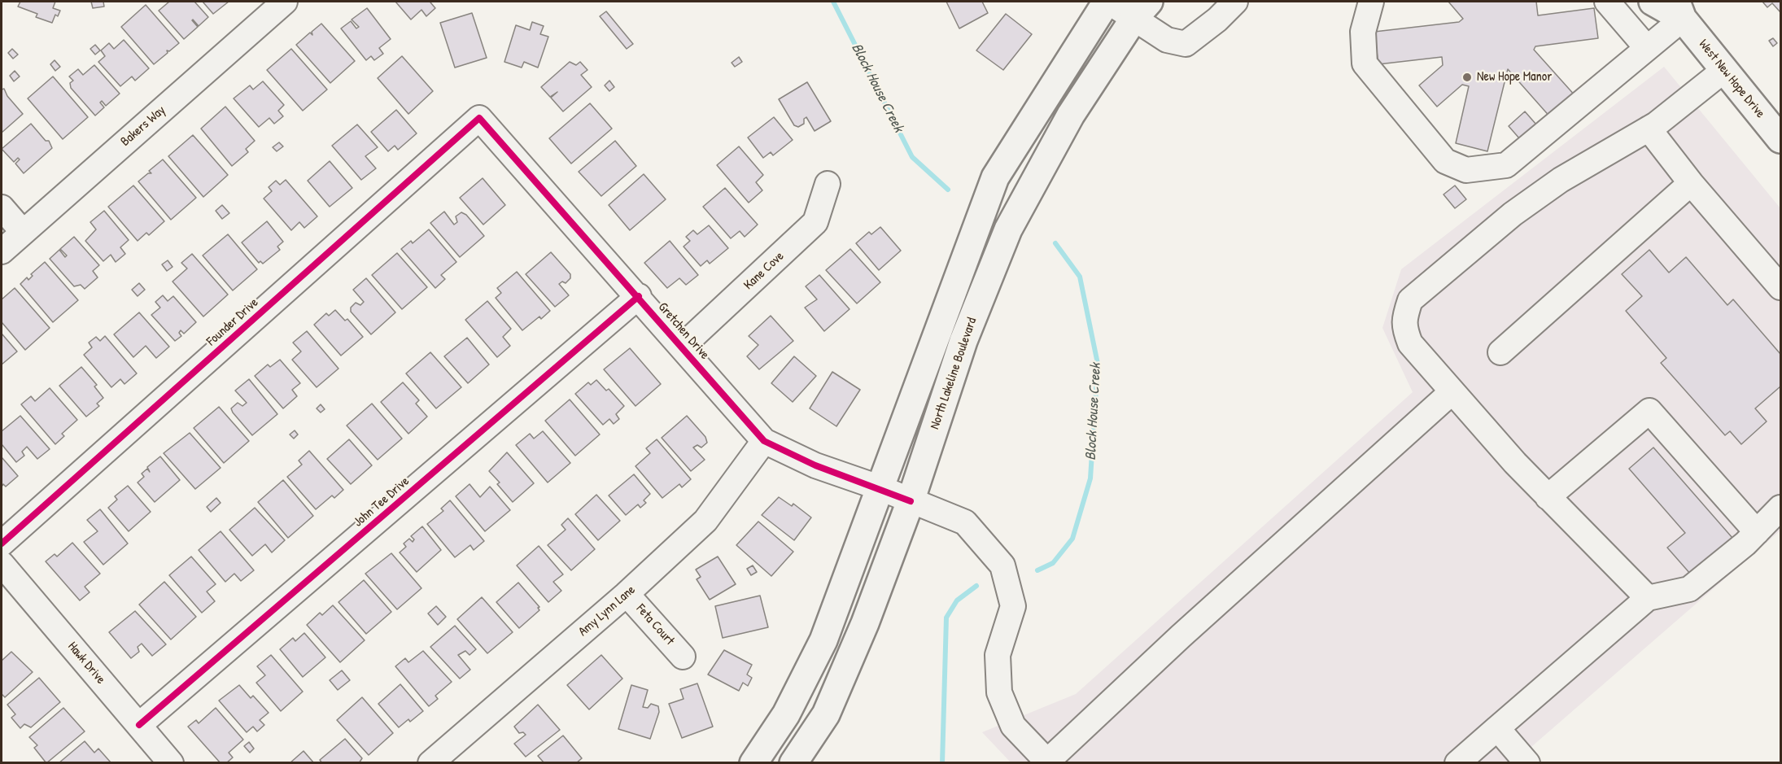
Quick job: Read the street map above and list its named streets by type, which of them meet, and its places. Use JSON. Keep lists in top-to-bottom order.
{
  "streets": {
    "main road": ["West New Hope Drive", "North Lakeline Boulevard"],
    "street": [
      "Bakers Way",
      "Kane Cove",
      "Founder Drive",
      "Gretchen Drive",
      "John Tee Drive",
      "Amy Lynn Lane",
      "Feta Court",
      "Hawk Drive"
    ]
  },
  "crossings": [
    ["Kane Cove", "Gretchen Drive"],
    ["Founder Drive", "Gretchen Drive"],
    ["Gretchen Drive", "North Lakeline Boulevard"],
    ["Gretchen Drive", "John Tee Drive"],
    ["Gretchen Drive", "Amy Lynn Lane"],
    ["John Tee Drive", "Hawk Drive"],
    ["Amy Lynn Lane", "Feta Court"]
  ],
  "water": ["Block House Creek"],
  "places": ["New Hope Manor"]
}
